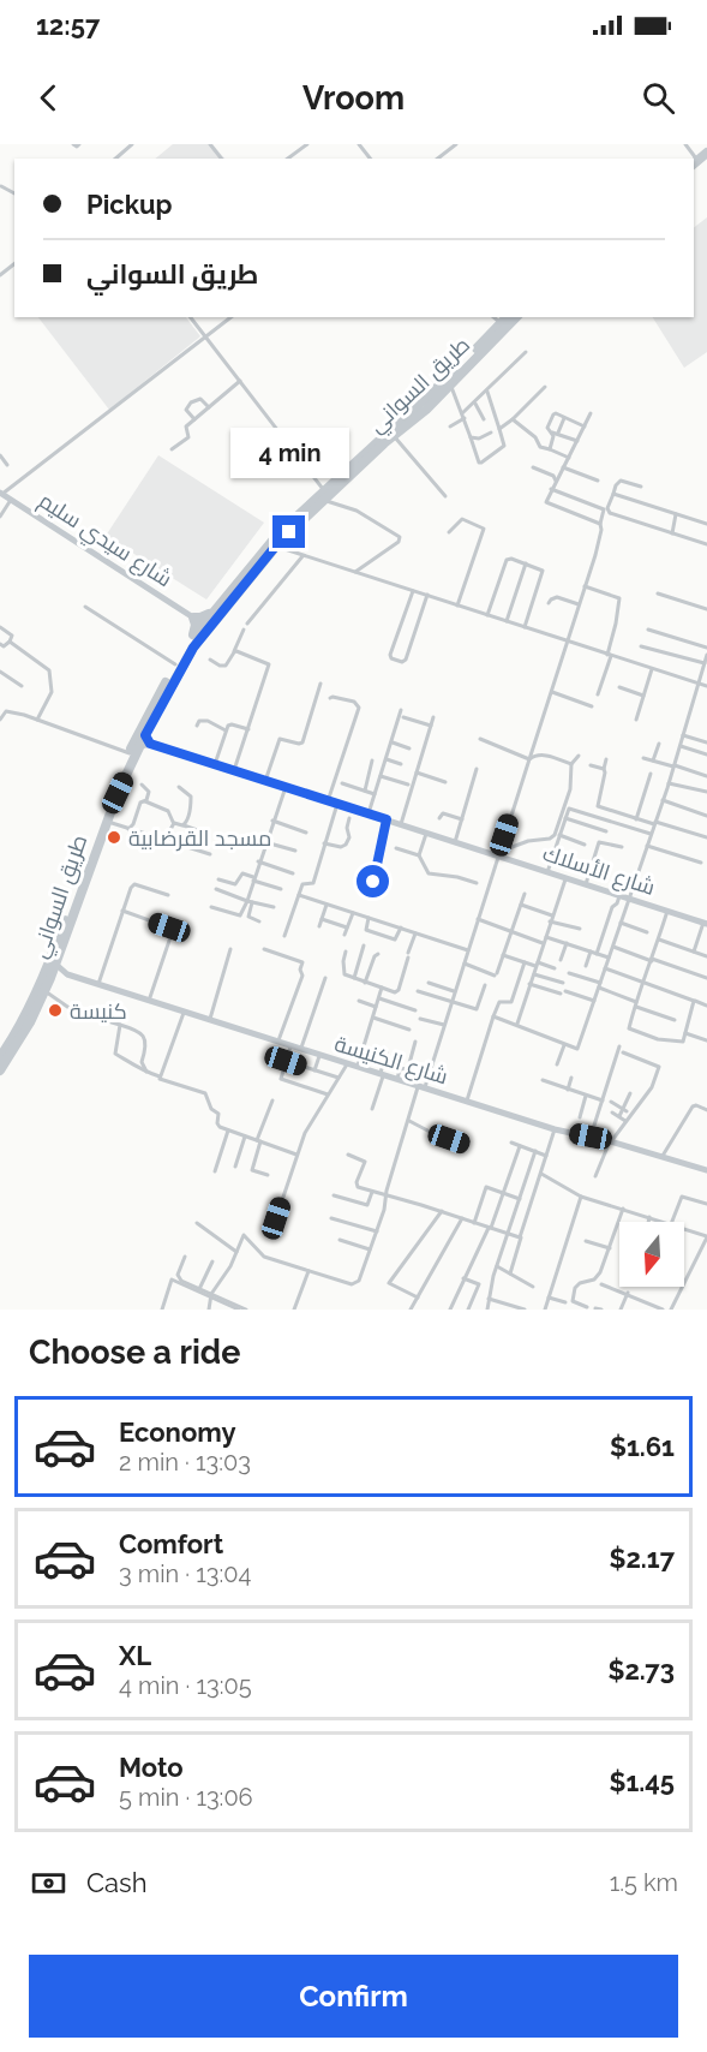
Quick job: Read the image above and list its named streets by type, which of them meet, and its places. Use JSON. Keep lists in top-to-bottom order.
{
  "streets": {
    "highway": ["طريق السواني"],
    "main road": ["شارع سيدي سليم", "شارع الأسلاك", "شارع الكنيسة"]
  },
  "crossings": [
    ["طريق السواني", "شارع الأسلاك"],
    ["طريق السواني", "شارع الكنيسة"]
  ],
  "places": ["مسجد القرضابية", "كنيسة"],
  "north": "bottom",
  "page": {
    "status": "12:57",
    "header": "Vroom",
    "banner": ["Pickup", "طريق السواني"],
    "bubble": "4 min",
    "heading": "Choose a ride",
    "list": [
      {
        "name": "Economy",
        "note": "2 min · 13:03",
        "value": "$1.61"
      },
      {
        "name": "Comfort",
        "note": "3 min · 13:04",
        "value": "$2.17"
      },
      {
        "name": "XL",
        "note": "4 min · 13:05",
        "value": "$2.73"
      },
      {
        "name": "Moto",
        "note": "5 min · 13:06",
        "value": "$1.45"
      }
    ],
    "pay": ["Cash", "1.5 km"],
    "buttons": "Confirm"
  }
}
